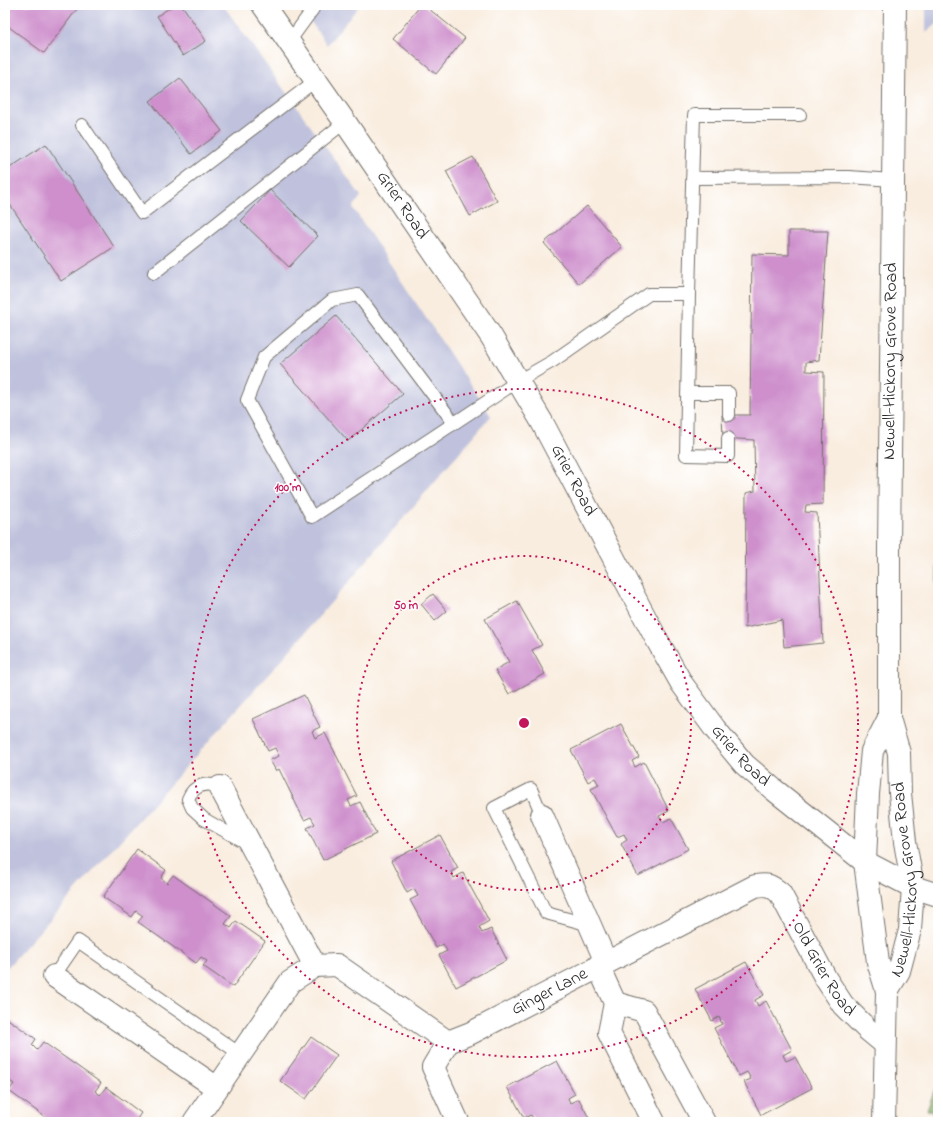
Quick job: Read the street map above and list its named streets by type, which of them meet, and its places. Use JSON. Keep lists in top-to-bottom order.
{
  "streets": {
    "street": [
      "Grier Road",
      "Newell-Hickory Grove Road",
      "Old Grier Road",
      "Ginger Lane"
    ]
  },
  "crossings": [
    ["Grier Road", "Newell-Hickory Grove Road"],
    ["Newell-Hickory Grove Road", "Old Grier Road"],
    ["Old Grier Road", "Ginger Lane"]
  ],
  "rings": ["100 m", "50 m"]
}
